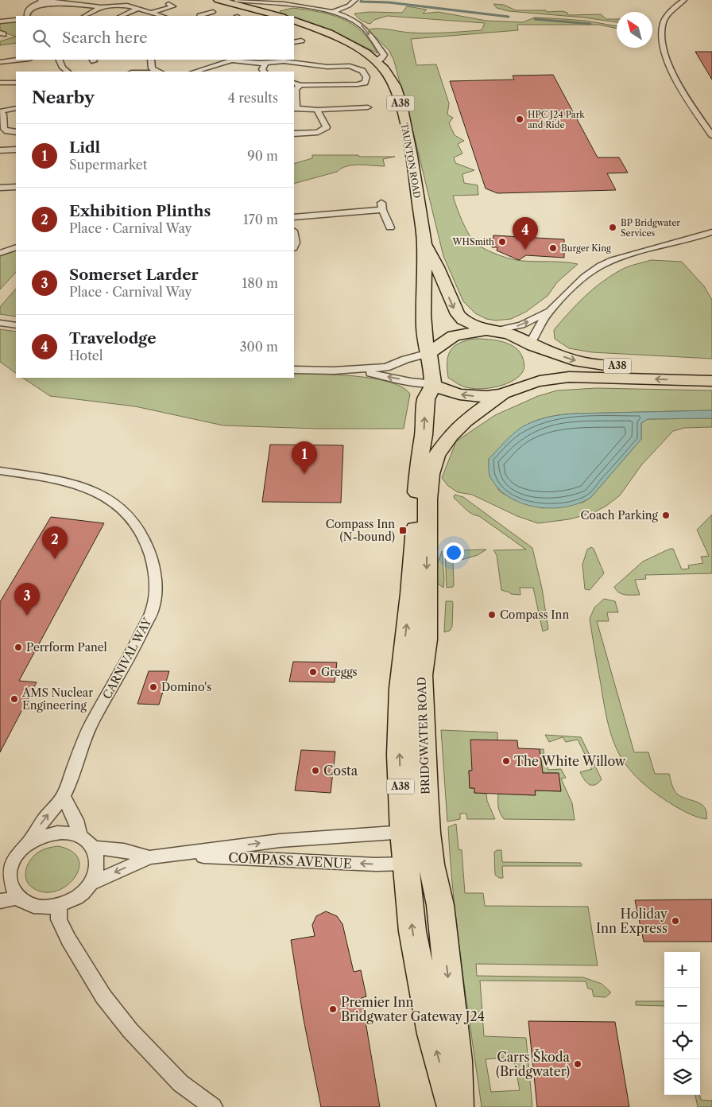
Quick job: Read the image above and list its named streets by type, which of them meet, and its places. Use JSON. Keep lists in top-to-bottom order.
{
  "streets": {
    "main road": ["A38", "TAUNTON ROAD", "BRIDGWATER ROAD"],
    "street": ["CARNIVAL WAY", "COMPASS AVENUE"]
  },
  "crossings": [
    ["A38", "TAUNTON ROAD"],
    ["A38", "BRIDGWATER ROAD"],
    ["TAUNTON ROAD", "BRIDGWATER ROAD"],
    ["CARNIVAL WAY", "COMPASS AVENUE"],
    ["BRIDGWATER ROAD", "COMPASS AVENUE"]
  ],
  "places": {
    "other": [
      "HPC J24 Park and Ride",
      "BP Bridgwater Services",
      "WHSmith",
      "Burger King",
      "Coach Parking",
      "Compass Inn",
      "Perrform Panel",
      "Greggs",
      "Domino's",
      "AMS Nuclear Engineering",
      "The White Willow",
      "Costa",
      "Holiday Inn Express",
      "Premier Inn Bridgwater Gateway J24",
      "Carrs Škoda (Bridgwater)"
    ],
    "transit": ["Compass Inn (N-bound)"]
  },
  "north": "top left",
  "page": {
    "search": "Search here",
    "heading": ["Nearby", "4 results"],
    "list": [
      {
        "mark": "1",
        "name": "Lidl",
        "note": "Supermarket",
        "value": "90 m"
      },
      {
        "mark": "2",
        "name": "Exhibition Plinths",
        "note": "Place · Carnival Way",
        "value": "170 m"
      },
      {
        "mark": "3",
        "name": "Somerset Larder",
        "note": "Place · Carnival Way",
        "value": "180 m"
      },
      {
        "mark": "4",
        "name": "Travelodge",
        "note": "Hotel",
        "value": "300 m"
      }
    ],
    "pins": [
      "4",
      "1",
      "2",
      "3"
    ],
    "map_buttons": ["+", "−"]
  }
}
